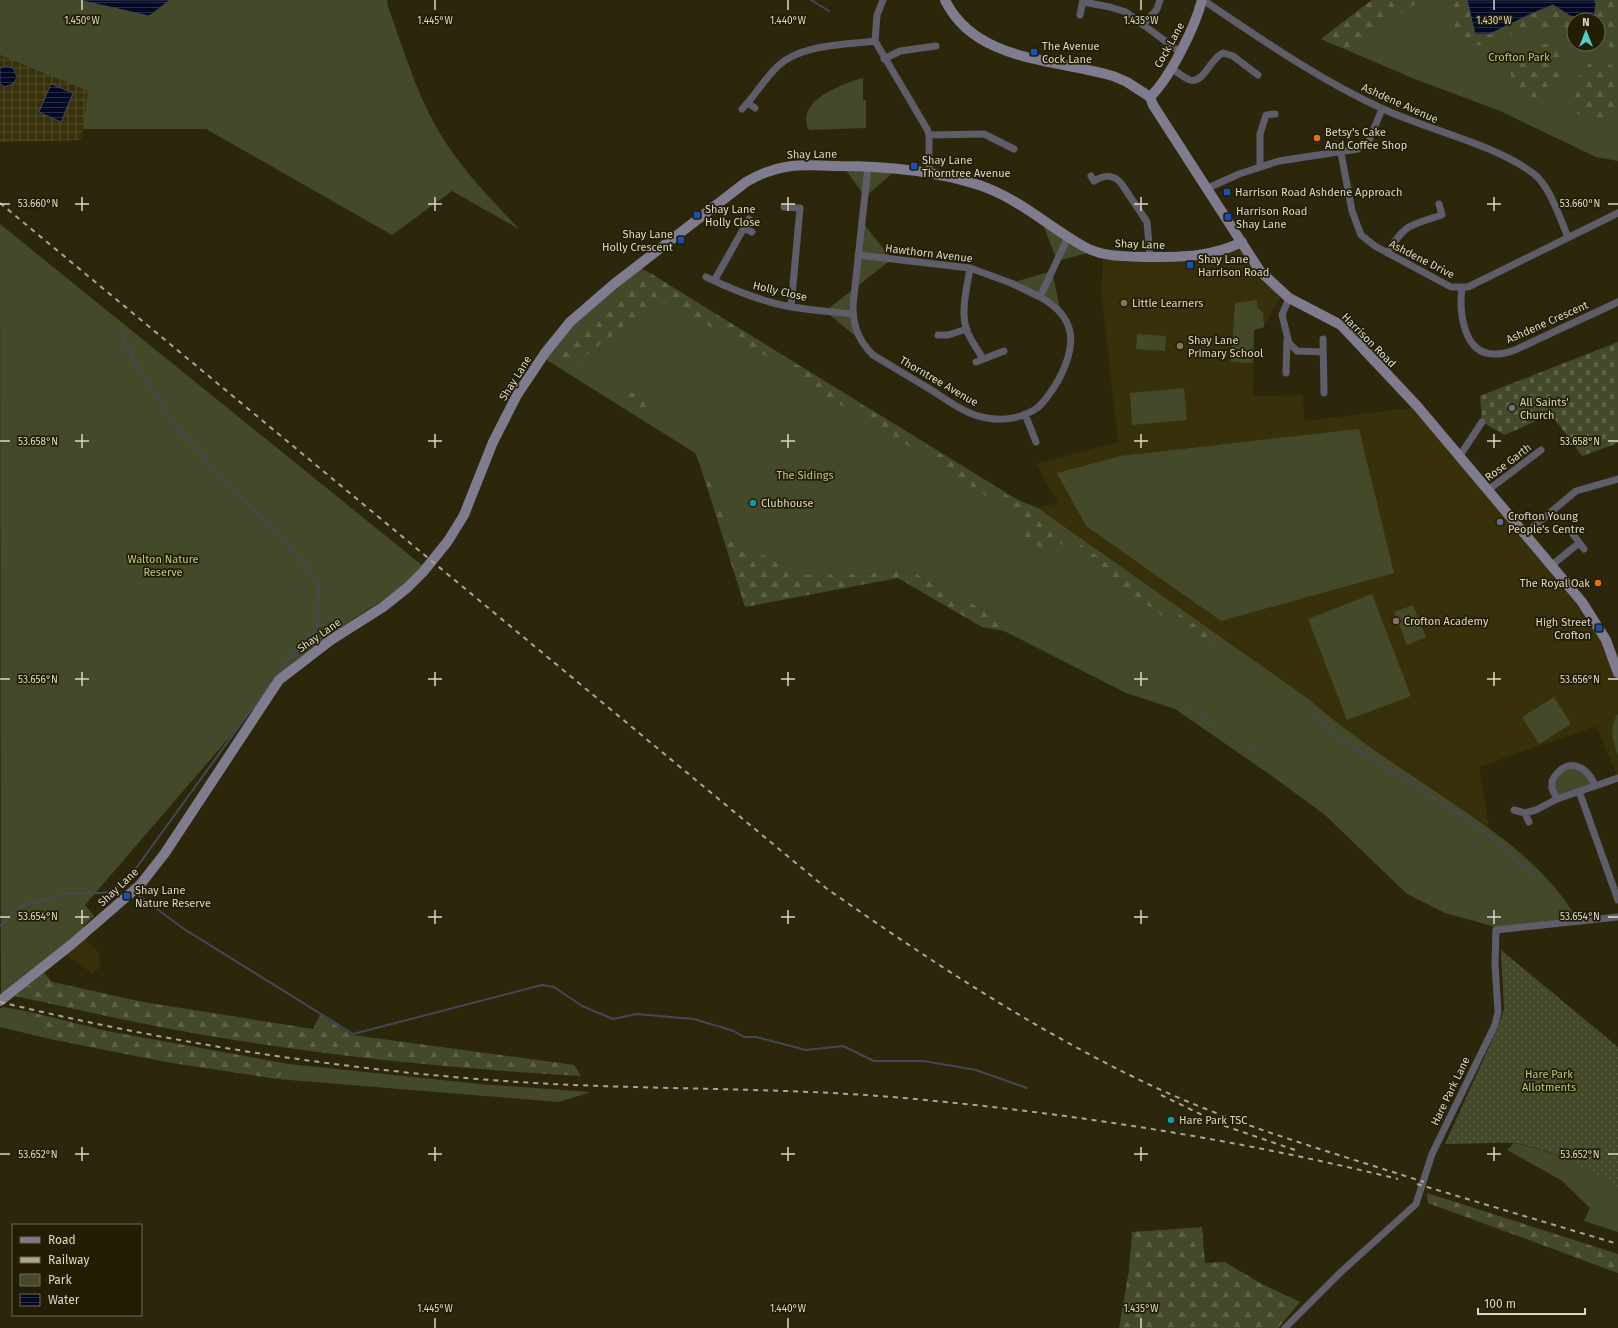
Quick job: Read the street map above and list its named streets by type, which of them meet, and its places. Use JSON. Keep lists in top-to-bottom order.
{
  "streets": {
    "main road": ["Cock Lane", "Shay Lane", "Harrison Road"],
    "street": [
      "Ashdene Avenue",
      "Hawthorn Avenue",
      "Ashdene Drive",
      "Holly Close",
      "Ashdene Crescent",
      "Thorntree Avenue",
      "Rose Garth",
      "Hare Park Lane"
    ]
  },
  "crossings": [
    ["Cock Lane", "Ashdene Avenue"],
    ["Cock Lane", "Harrison Road"],
    ["Ashdene Avenue", "Ashdene Drive"],
    ["Shay Lane", "Harrison Road"],
    ["Shay Lane", "Thorntree Avenue"],
    ["Hawthorn Avenue", "Thorntree Avenue"],
    ["Ashdene Drive", "Ashdene Crescent"],
    ["Holly Close", "Thorntree Avenue"],
    ["Harrison Road", "Rose Garth"]
  ],
  "parks": [
    "Crofton Park",
    "The Sidings",
    "Walton Nature Reserve",
    "Hare Park Allotments"
  ],
  "places": {
    "transit": [
      "The Avenue Cock Lane",
      "Shay Lane Thorntree Avenue",
      "Harrison Road Ashdene Approach",
      "Shay Lane Holly Close",
      "Harrison Road Shay Lane",
      "Shay Lane Holly Crescent",
      "Shay Lane Harrison Road",
      "High Street Crofton",
      "Shay Lane Nature Reserve"
    ],
    "other": [
      "Betsy's Cake And Coffee Shop",
      "Little Learners",
      "Shay Lane Primary School",
      "All Saints’ Church",
      "Clubhouse",
      "Crofton Young People's Centre",
      "The Royal Oak",
      "Crofton Academy",
      "Hare Park TSC"
    ]
  },
  "legend": [
    "Road",
    "Railway",
    "Park",
    "Water"
  ],
  "scale_bar": "100 m",
  "north": "top",
  "coordinates": [
    "1.450°W",
    "1.445°W",
    "1.440°W",
    "1.435°W",
    "1.430°W",
    "53.660°N",
    "53.658°N",
    "53.656°N",
    "53.654°N",
    "53.652°N"
  ]
}
